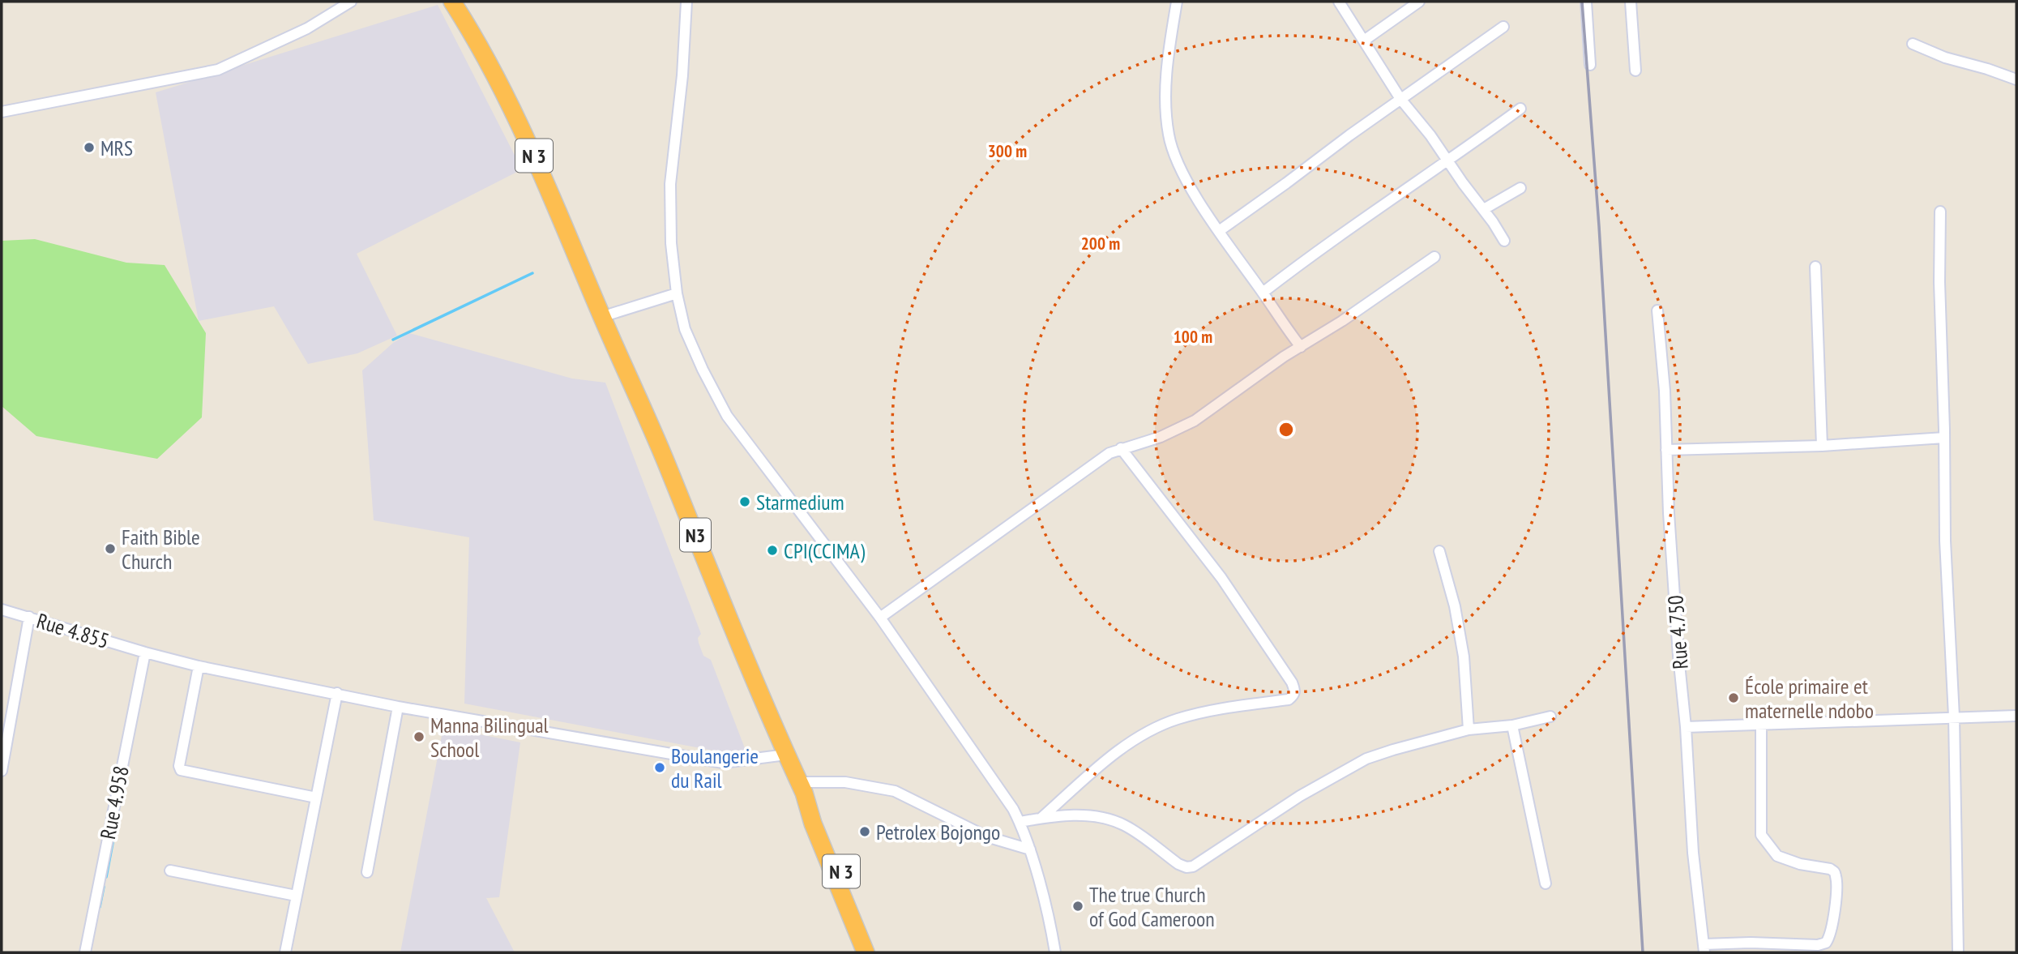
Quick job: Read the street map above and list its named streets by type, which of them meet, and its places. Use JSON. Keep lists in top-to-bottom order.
{
  "streets": {
    "highway": ["N 3", "N3"],
    "street": ["Rue 4.855", "Rue 4.750", "Rue 4.958"]
  },
  "crossings": [
    ["N 3", "N3"],
    ["N 3", "Rue 4.855"],
    ["N3", "Rue 4.855"],
    ["Rue 4.855", "Rue 4.958"]
  ],
  "places": [
    "MRS",
    "Starmedium",
    "Faith Bible Church",
    "CPI(CCIMA)",
    "École primaire et maternelle ndobo",
    "Manna Bilingual School",
    "Boulangerie du Rail",
    "Petrolex Bojongo",
    "The true Church of God Cameroon"
  ],
  "rings": ["300 m", "200 m", "100 m"]
}
